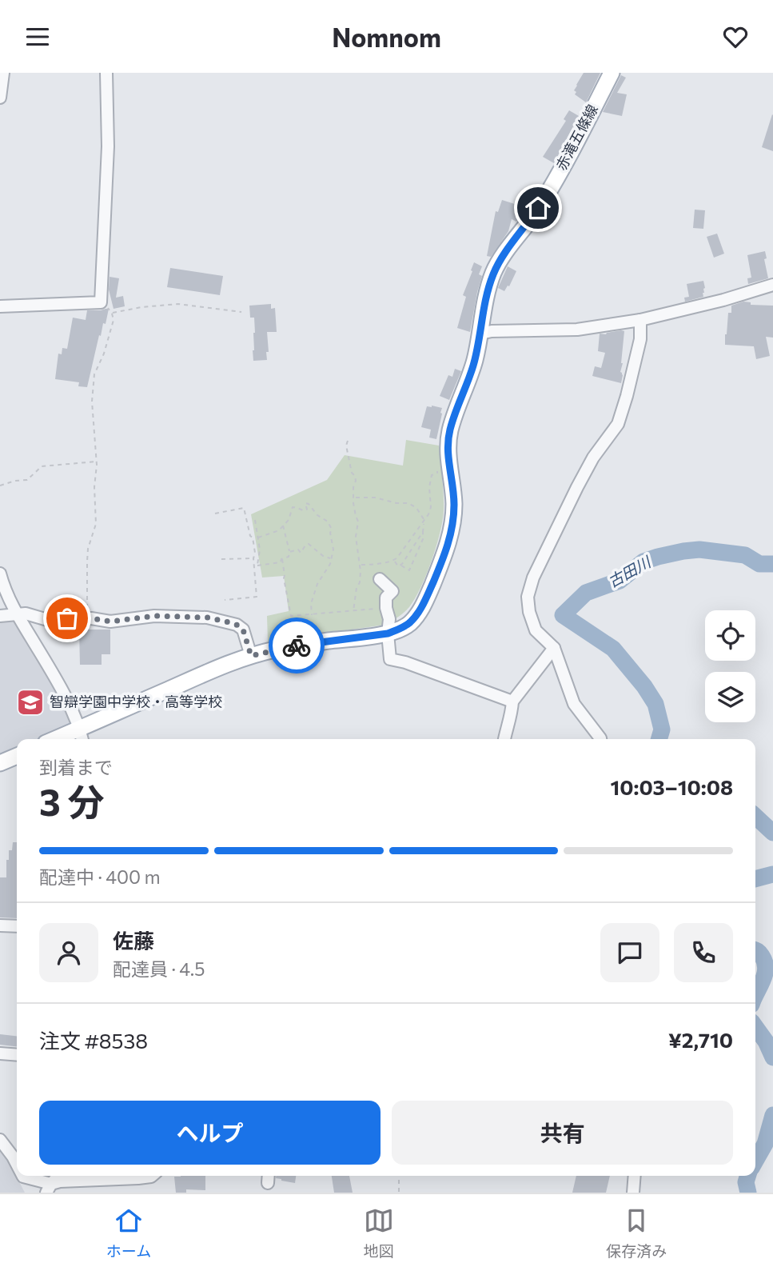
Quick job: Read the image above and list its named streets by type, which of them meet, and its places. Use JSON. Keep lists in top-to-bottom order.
{
  "streets": {
    "main road": ["赤滝五條線"]
  },
  "water": ["古田川"],
  "places": {
    "school or university": ["智辯学園中学校・高等学校"]
  },
  "page": {
    "header": "Nomnom",
    "heading": ["3 分", "到着まで", "10:03–10:08"],
    "panel": [
      "佐藤",
      "配達員 · 4.5",
      "注文 #8538",
      "¥2,710"
    ],
    "bar": "配達中 · 400 m",
    "buttons": ["ヘルプ", "共有"],
    "tabs": ["ホーム", "地図", "保存済み"]
  }
}
